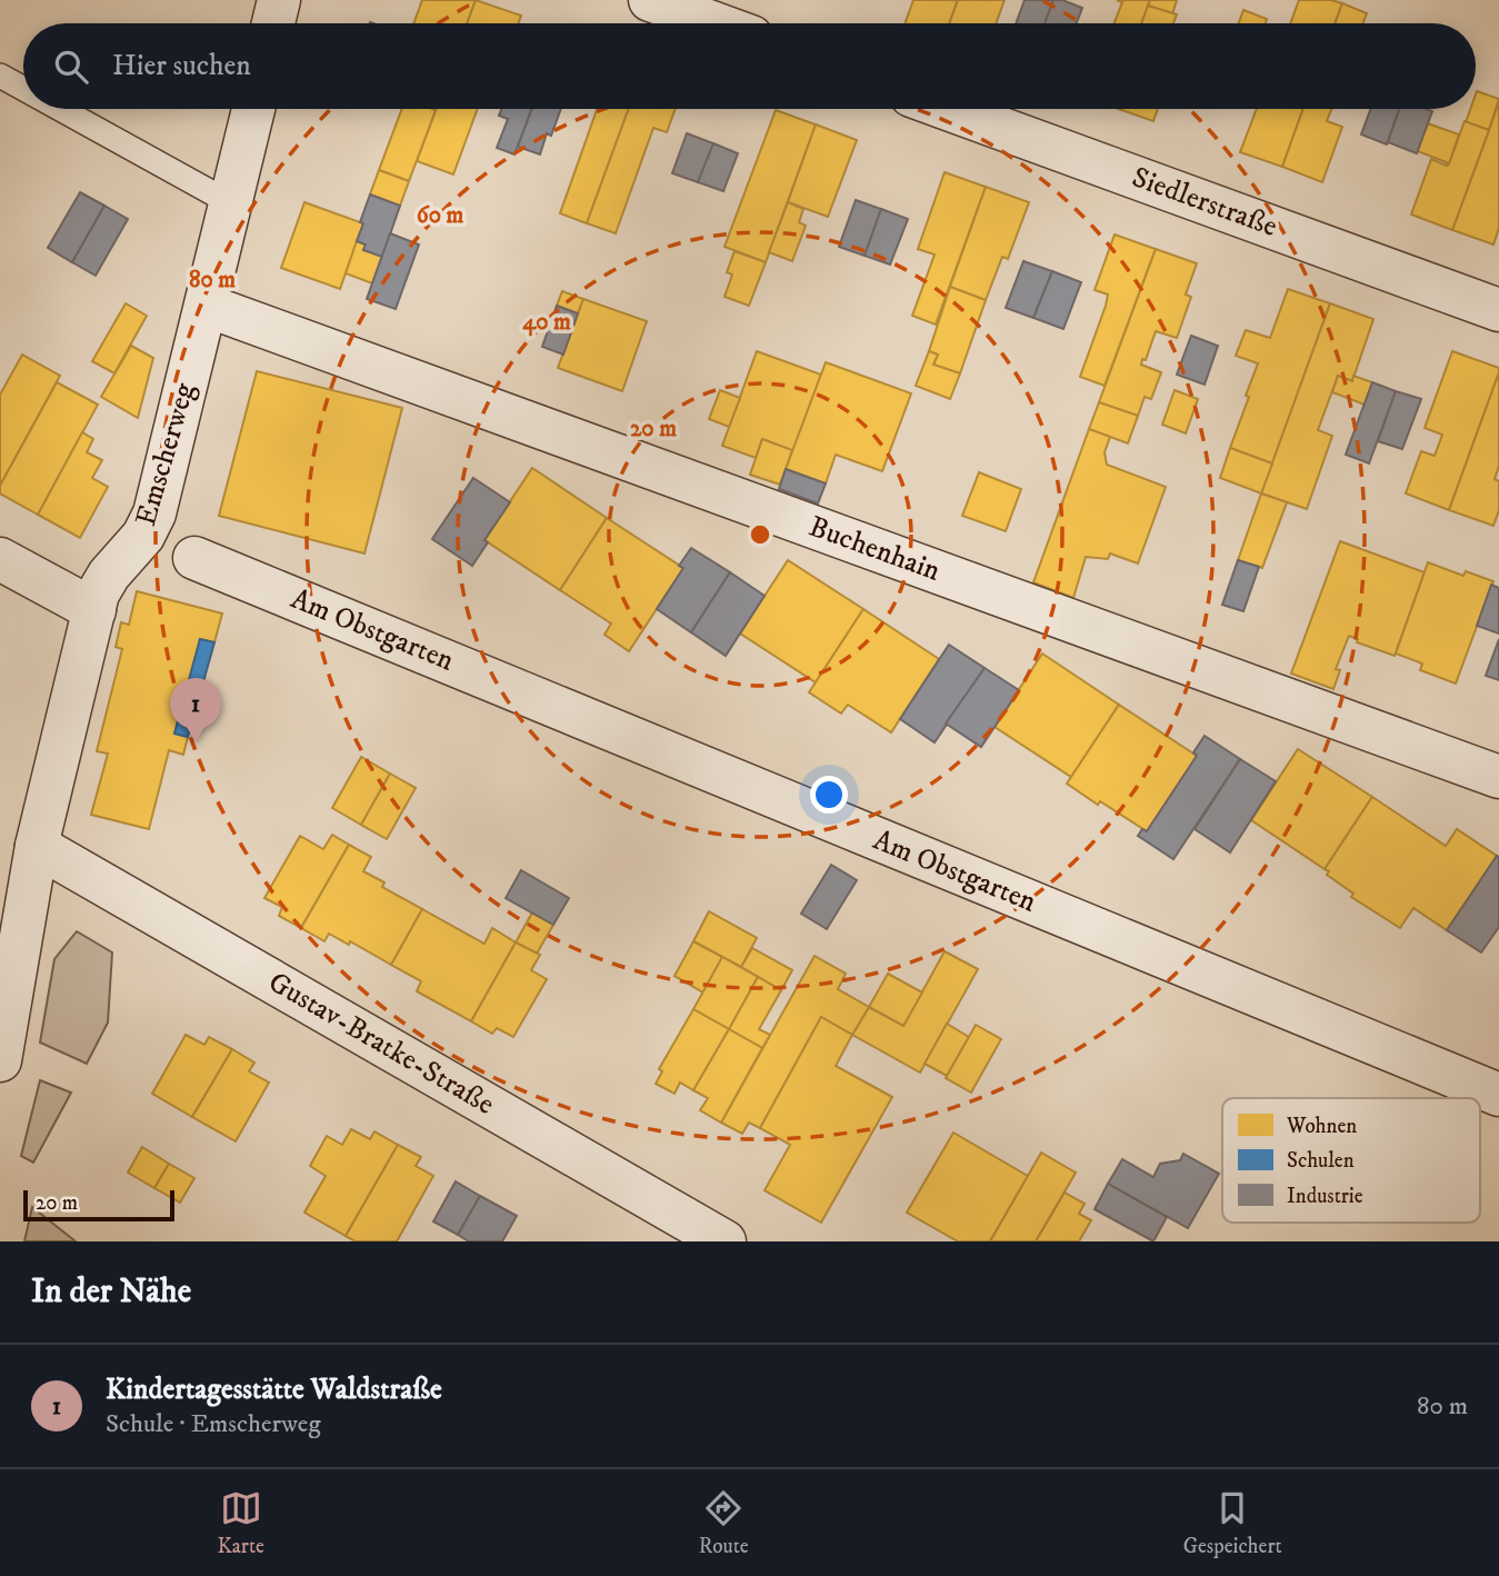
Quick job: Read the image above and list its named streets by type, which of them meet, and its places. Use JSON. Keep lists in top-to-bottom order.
{
  "streets": {
    "street": [
      "Siedlerstraße",
      "Emscherweg",
      "Buchenhain",
      "Am Obstgarten",
      "Gustav-Bratke-Straße"
    ]
  },
  "crossings": [
    ["Emscherweg", "Buchenhain"],
    ["Emscherweg", "Gustav-Bratke-Straße"]
  ],
  "legend": ["Wohnen", "Schulen", "Industrie"],
  "scale_bar": "20 m",
  "page": {
    "search": "Hier suchen",
    "pins": "1",
    "scale": "20 m",
    "heading": "In der Nähe",
    "list": [
      {
        "mark": "1",
        "name": "Kindertagesstätte Waldstraße",
        "note": "Schule · Emscherweg",
        "value": "80 m"
      }
    ],
    "nav": ["Karte", "Route", "Gespeichert"]
  },
  "rings": [
    "60 m",
    "80 m",
    "40 m",
    "20 m"
  ]
}
